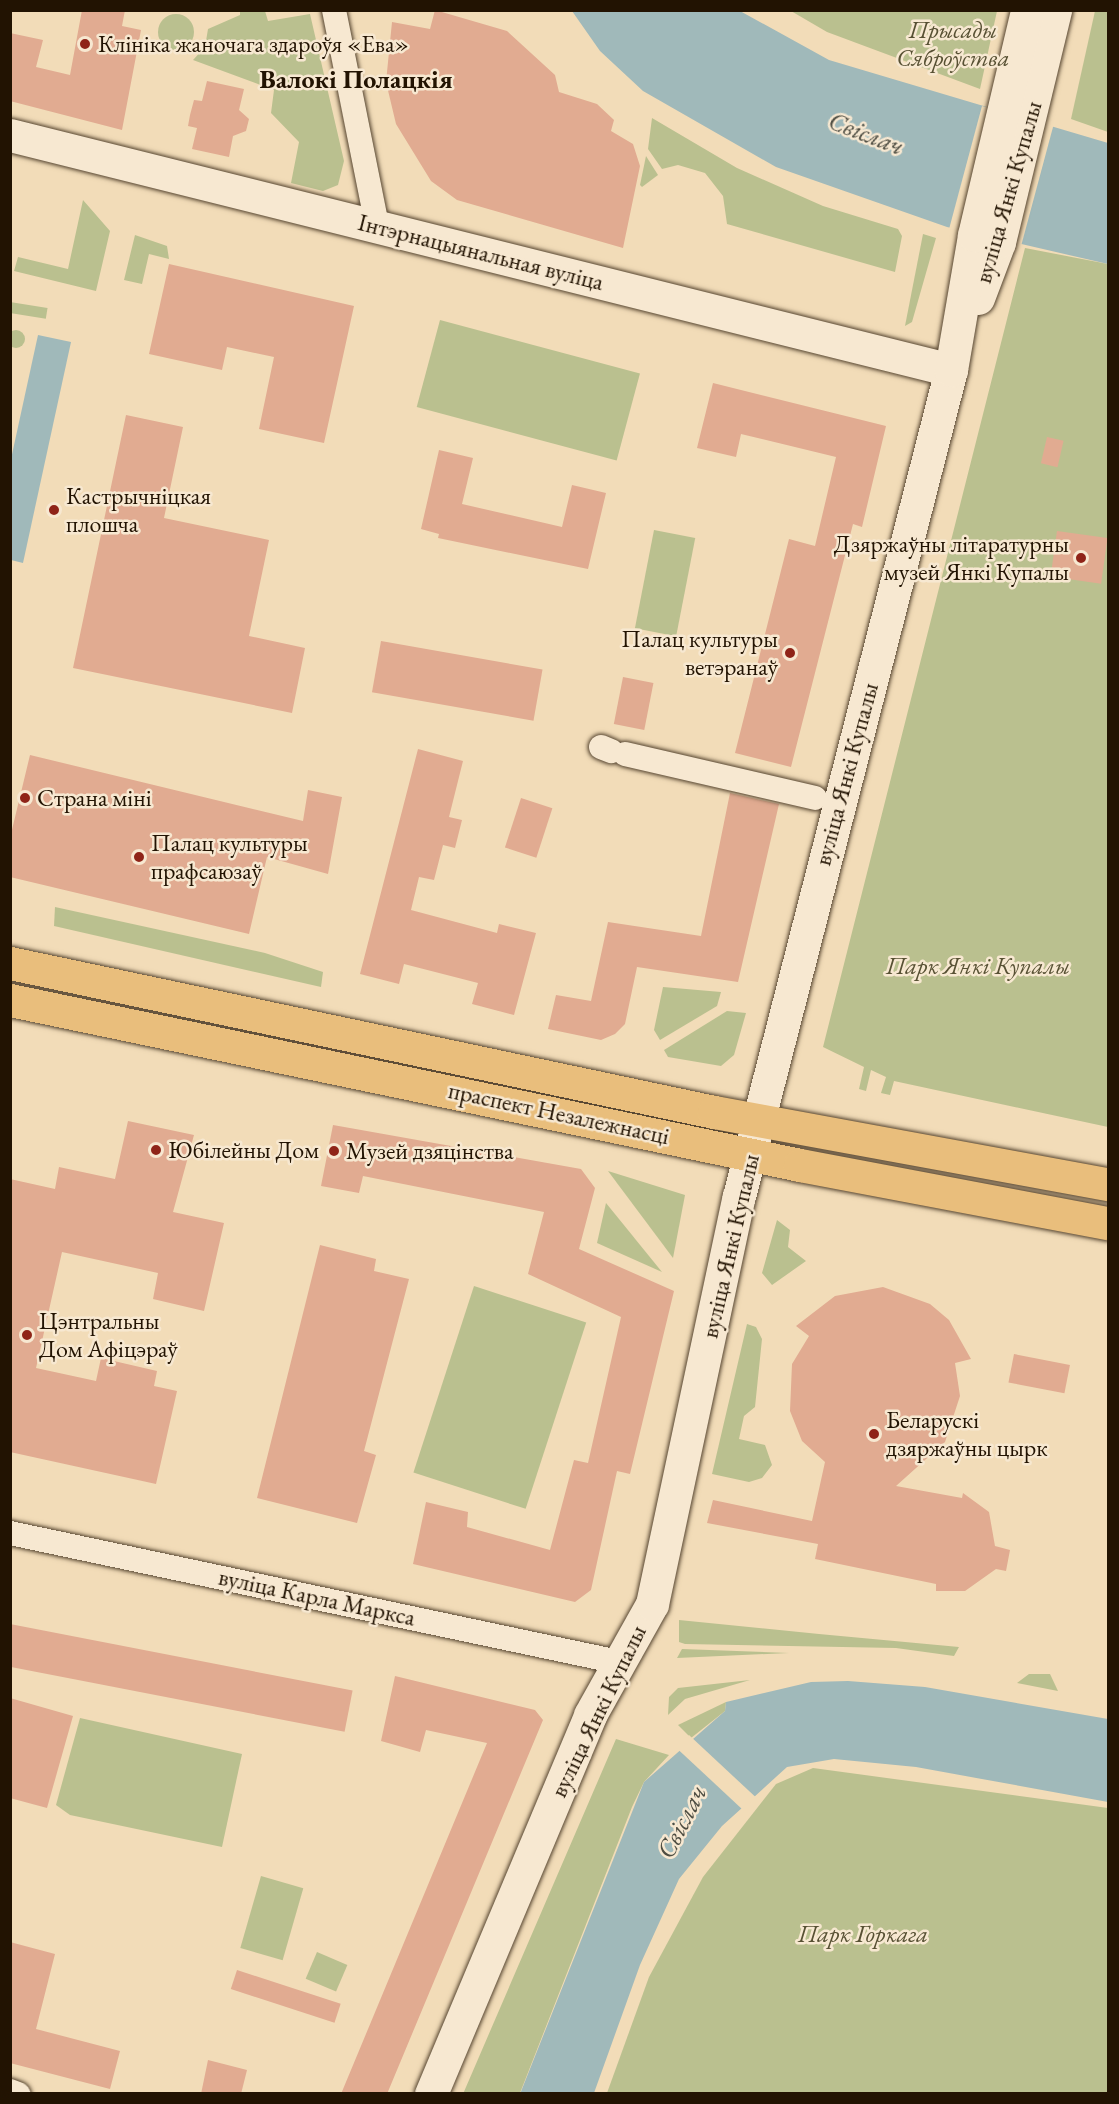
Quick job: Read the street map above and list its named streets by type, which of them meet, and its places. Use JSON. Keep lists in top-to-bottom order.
{
  "streets": {
    "main road": ["вуліца Янкі Купалы", "Інтэрнацыянальная вуліца", "праспект Незалежнасці"],
    "street": ["вуліца Карла Маркса"]
  },
  "crossings": [
    ["вуліца Янкі Купалы", "Інтэрнацыянальная вуліца"],
    ["вуліца Янкі Купалы", "праспект Незалежнасці"],
    ["вуліца Янкі Купалы", "вуліца Карла Маркса"]
  ],
  "districts": ["Валокі Полацкія"],
  "water": ["Свіслач"],
  "parks": ["Прысады Сяброўства", "Парк Янкі Купалы", "Парк Горкага"],
  "places": [
    "Клініка жаночага здароўя «Ева»",
    "Кастрычніцкая плошча",
    "Дзяржаўны літаратурны музей Янкі Купалы",
    "Палац культуры ветэранаў",
    "Страна міні",
    "Палац культуры прафсаюзаў",
    "Юбілейны Дом",
    "Музей дзяцінства",
    "Цэнтральны Дом Афіцэраў",
    "Беларускі дзяржаўны цырк"
  ]
}
